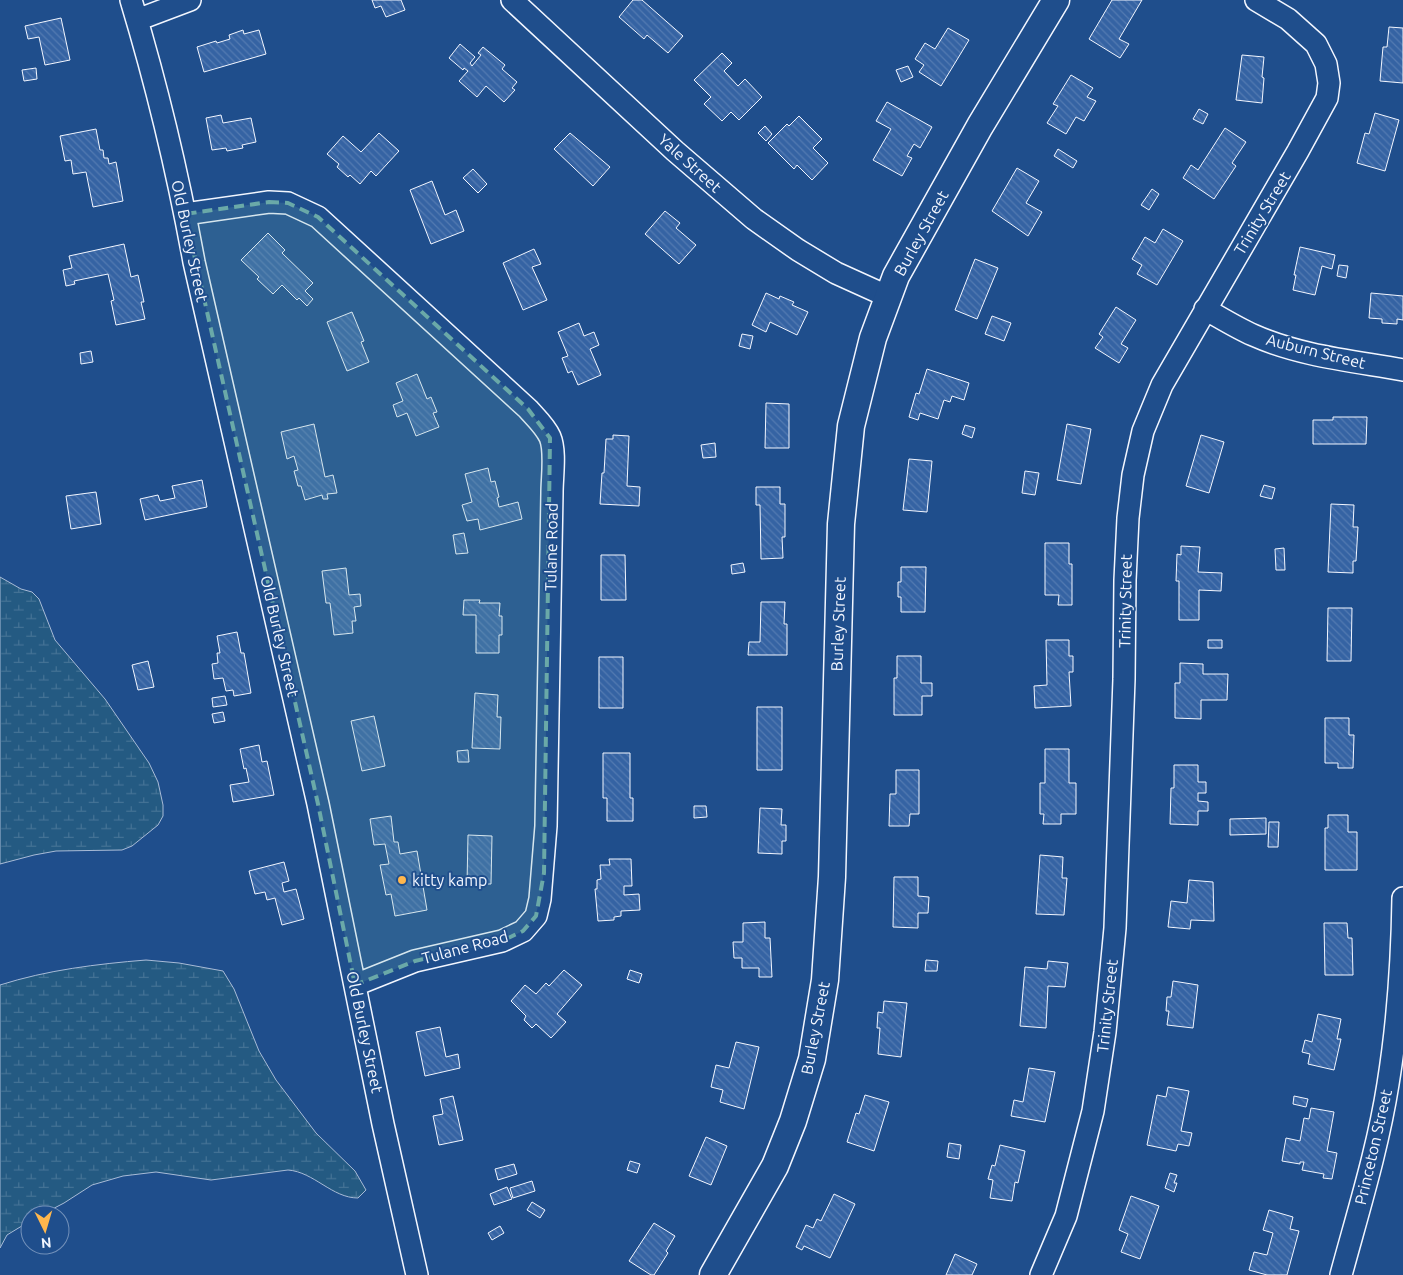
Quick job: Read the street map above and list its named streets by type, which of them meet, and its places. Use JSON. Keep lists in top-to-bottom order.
{
  "streets": {
    "main road": ["Burley Street"],
    "street": [
      "Yale Street",
      "Trinity Street",
      "Old Burley Street",
      "Auburn Street",
      "Tulane Road",
      "Princeton Street"
    ]
  },
  "crossings": [
    ["Yale Street", "Burley Street"],
    ["Trinity Street", "Auburn Street"],
    ["Old Burley Street", "Tulane Road"]
  ],
  "places": ["kitty kamp"],
  "north": "bottom"
}
